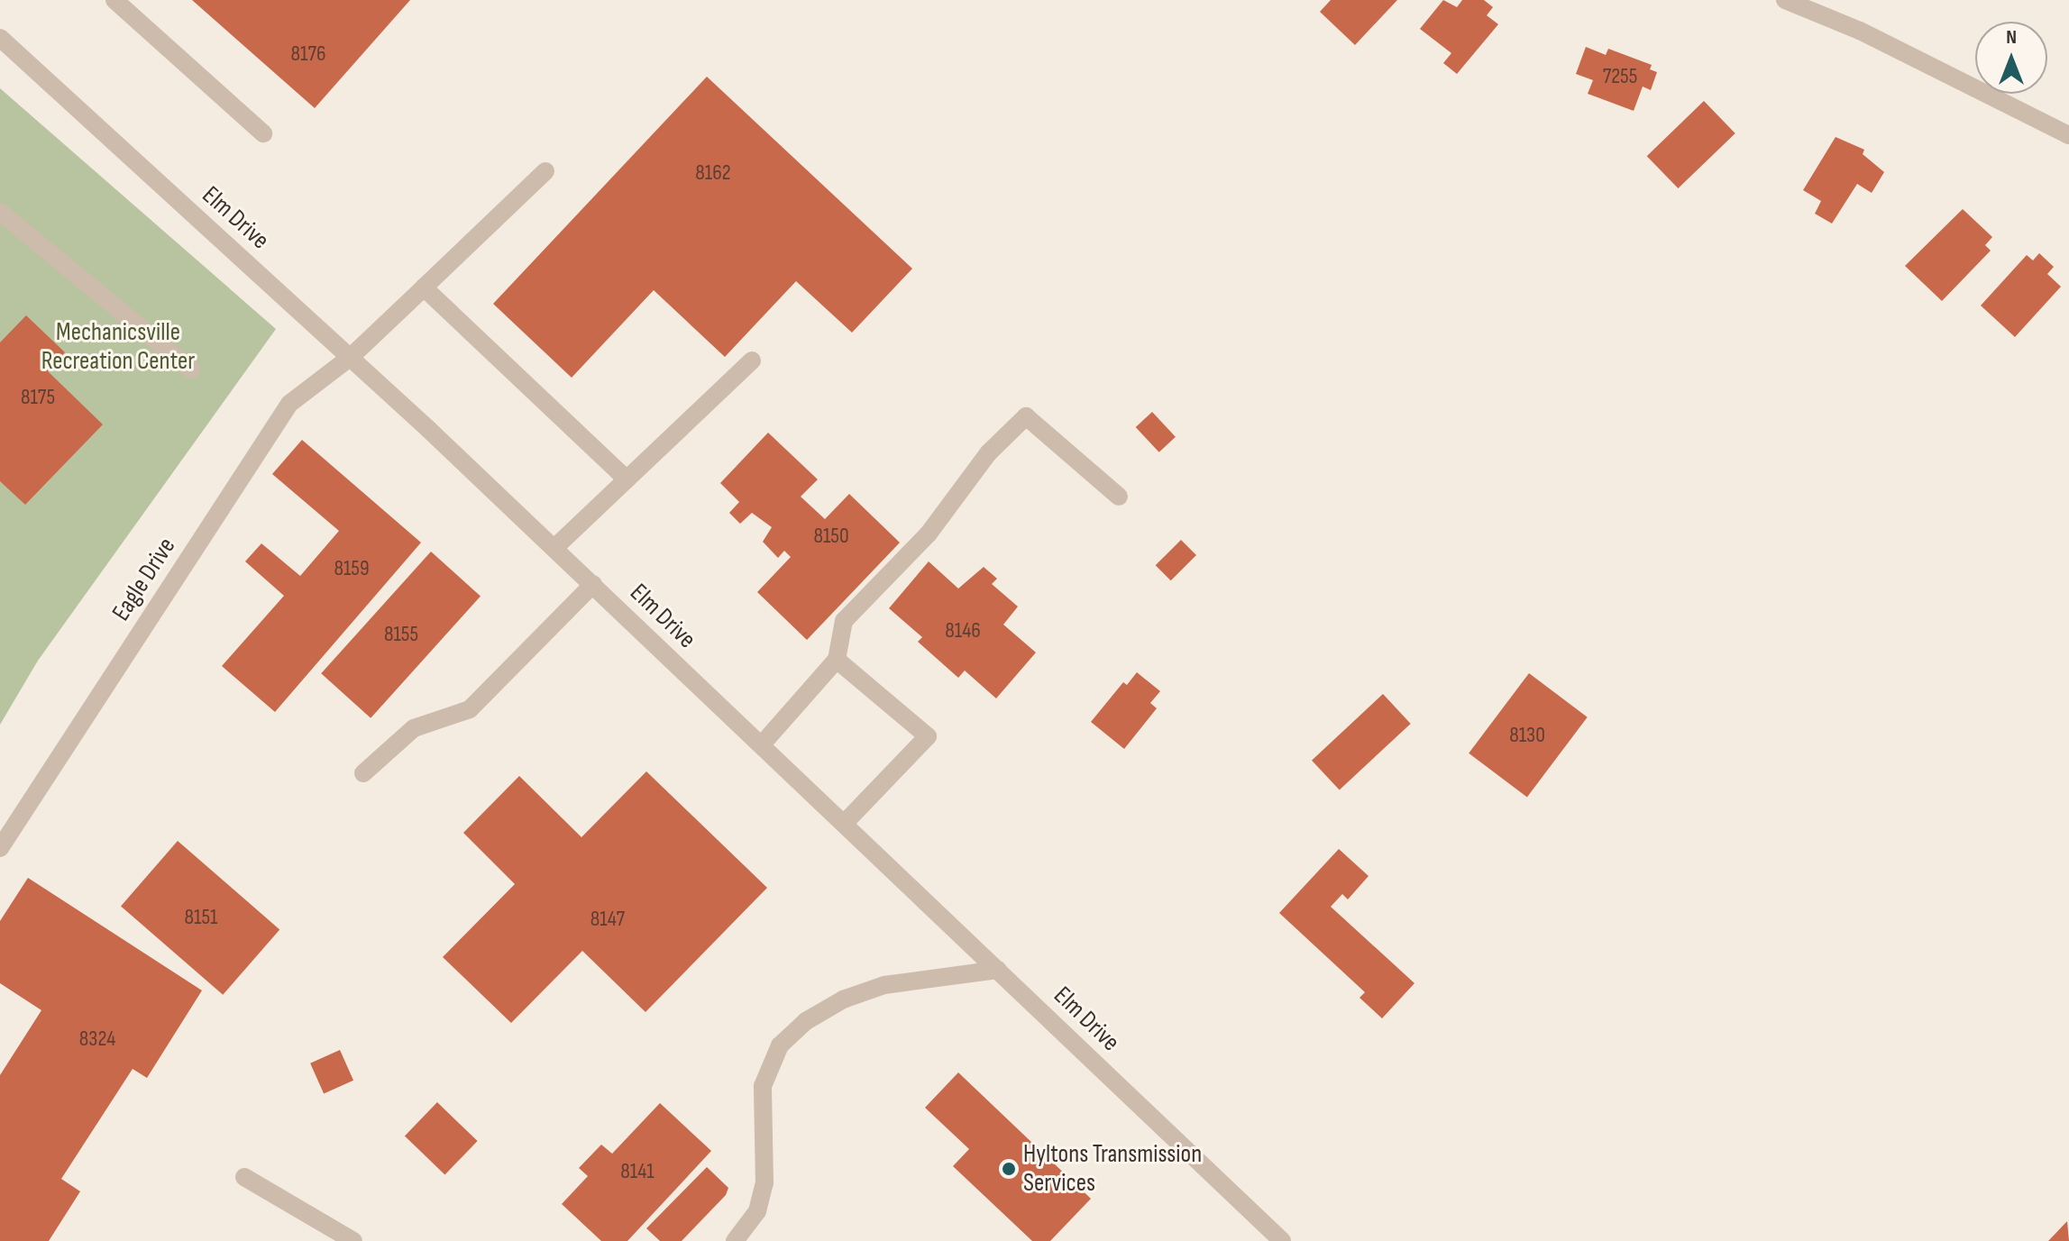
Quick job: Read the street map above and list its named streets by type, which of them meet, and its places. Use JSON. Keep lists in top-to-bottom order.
{
  "streets": {
    "street": ["Elm Drive", "Eagle Drive"]
  },
  "crossings": [
    ["Elm Drive", "Eagle Drive"]
  ],
  "parks": ["Mechanicsville Recreation Center"],
  "places": ["Hyltons Transmission Services"],
  "house_numbers": [
    "8176",
    "7255",
    "8162",
    "8175",
    "8150",
    "8159",
    "8146",
    "8155",
    "8130",
    "8151",
    "8147",
    "8324",
    "8141"
  ],
  "north": "top"
}
